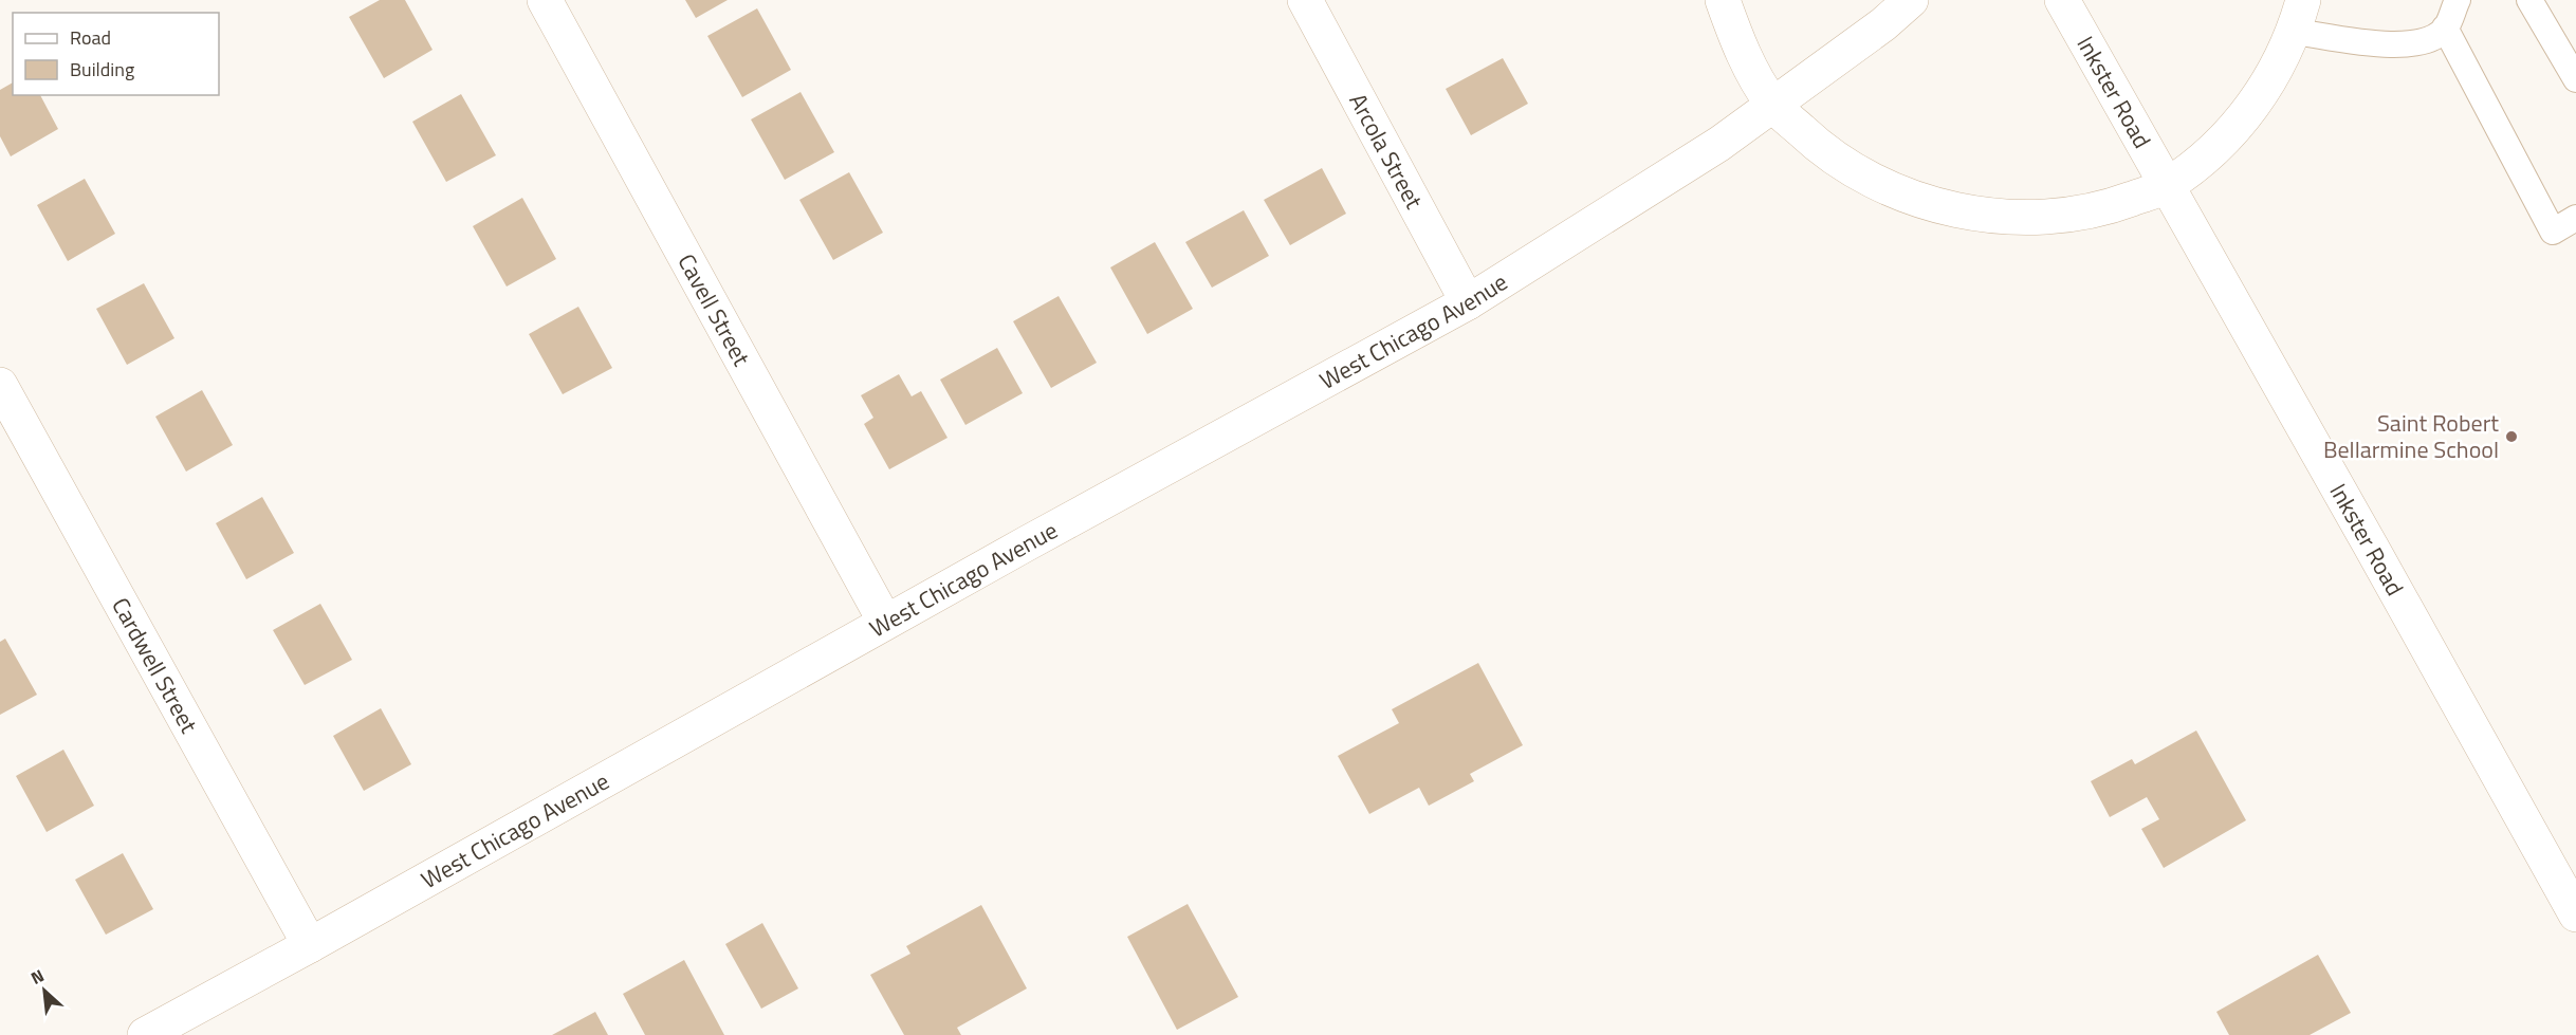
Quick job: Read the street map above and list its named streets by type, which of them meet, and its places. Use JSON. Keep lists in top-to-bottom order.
{
  "streets": {
    "street": [
      "Inkster Road",
      "Arcola Street",
      "Cavell Street",
      "West Chicago Avenue",
      "Cardwell Street"
    ]
  },
  "crossings": [
    ["Arcola Street", "West Chicago Avenue"],
    ["Cavell Street", "West Chicago Avenue"],
    ["West Chicago Avenue", "Cardwell Street"]
  ],
  "places": ["Saint Robert Bellarmine School"],
  "legend": ["Road", "Building"],
  "north": "top left"
}
